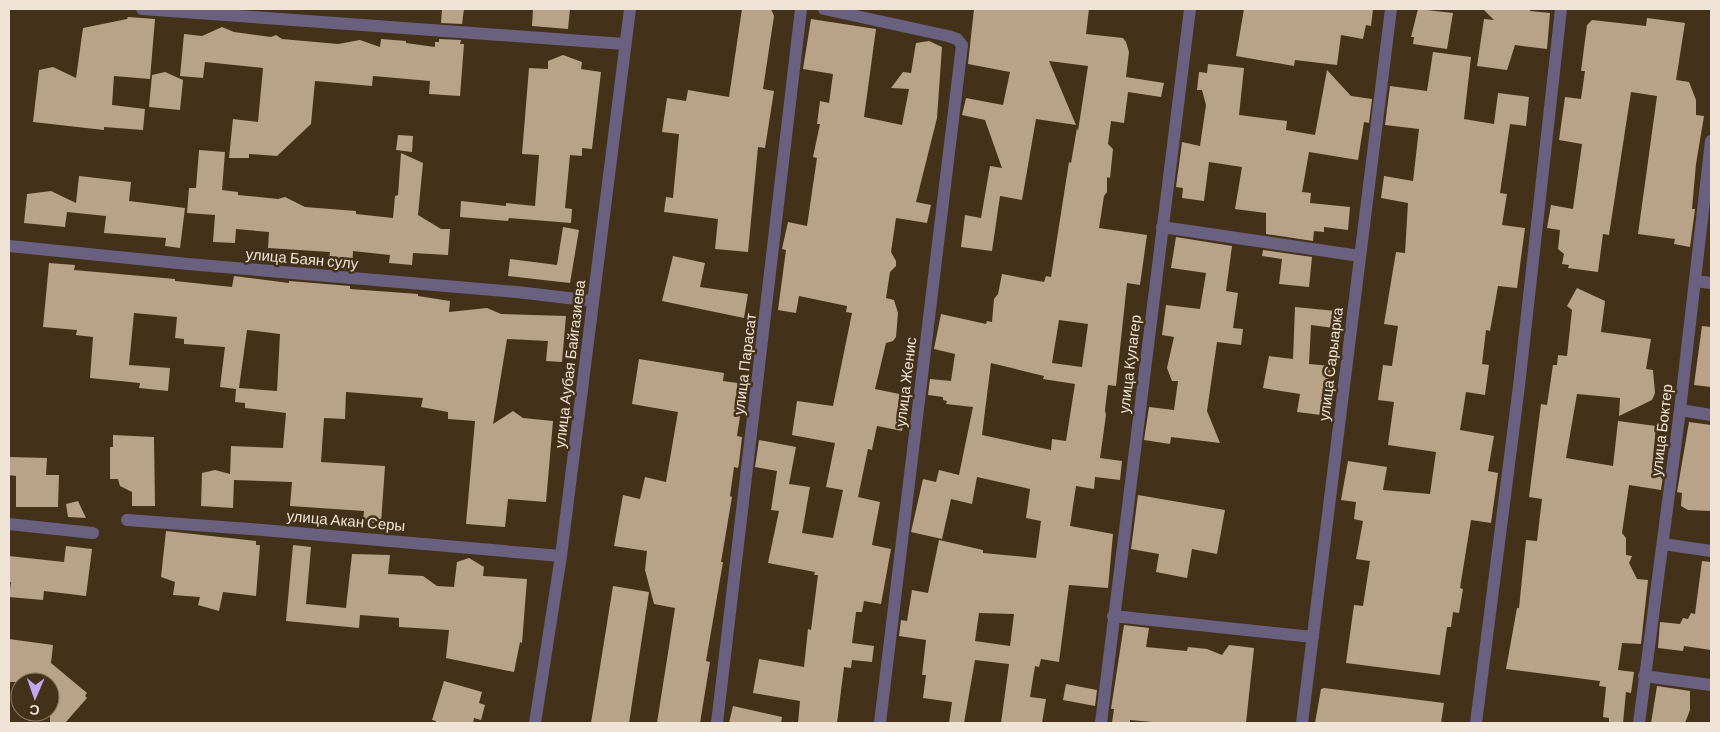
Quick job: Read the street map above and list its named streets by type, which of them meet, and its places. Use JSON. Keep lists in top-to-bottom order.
{
  "streets": {
    "street": [
      "улица Баян сулу",
      "улица Аубая Байгазиева",
      "улица Парасат",
      "улица Кулагер",
      "улица Сарыарка",
      "улица Женис",
      "улица Боктер",
      "улица Акан Серы"
    ]
  },
  "crossings": [
    ["улица Баян сулу", "улица Аубая Байгазиева"],
    ["улица Аубая Байгазиева", "улица Акан Серы"]
  ],
  "north": "bottom"
}
